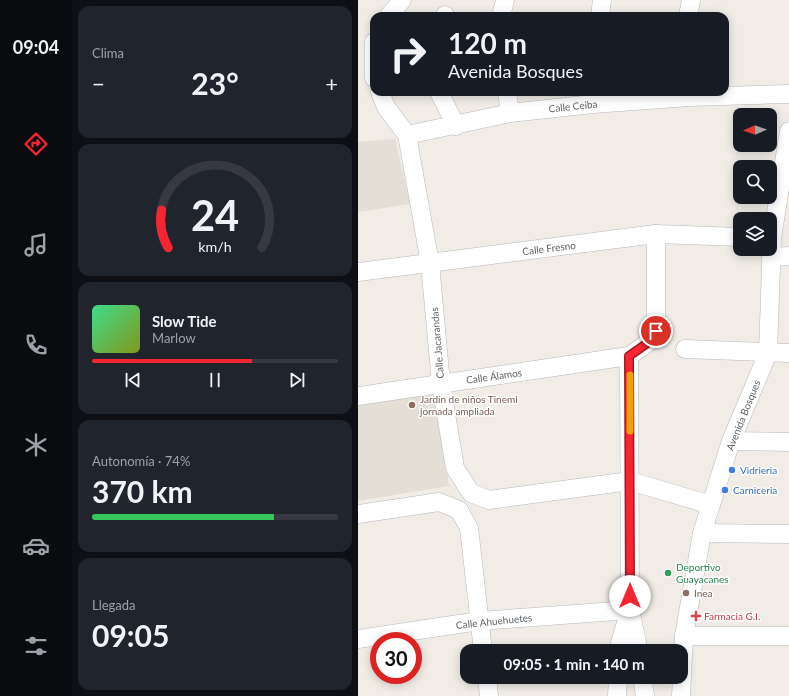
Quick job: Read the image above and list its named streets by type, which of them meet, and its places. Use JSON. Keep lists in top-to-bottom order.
{
  "streets": {
    "street": [
      "Calle Ceiba",
      "Calle Fresno",
      "Calle Jacarandas",
      "Calle Álamos",
      "Avenida Bosques",
      "Calle Ahuehuetes"
    ]
  },
  "crossings": [
    ["Calle Ceiba", "Calle Jacarandas"],
    ["Calle Fresno", "Calle Jacarandas"],
    ["Calle Jacarandas", "Calle Álamos"],
    ["Calle Jacarandas", "Avenida Bosques"]
  ],
  "places": {
    "other": [
      "Jardin de niños Tinemi jornada ampliada",
      "Vidrieria",
      "Carniceria",
      "Deportivo Guayacanes",
      "Inea"
    ],
    "health": ["Farmacia G.I."]
  },
  "north": "left",
  "page": {
    "tabs": "09:04",
    "tile": [
      "Clima",
      ["Autonomía · 74%", "370 km"],
      ["Llegada", "09:05"]
    ],
    "turn": ["120 m", "Avenida Bosques"],
    "heat": ["−", "23°", "+"],
    "song": ["Slow Tide", "Marlow"],
    "limit": "30",
    "trip": "09:05 · 1 min · 140 m",
    "gauge": ["24", "km/h"]
  }
}
